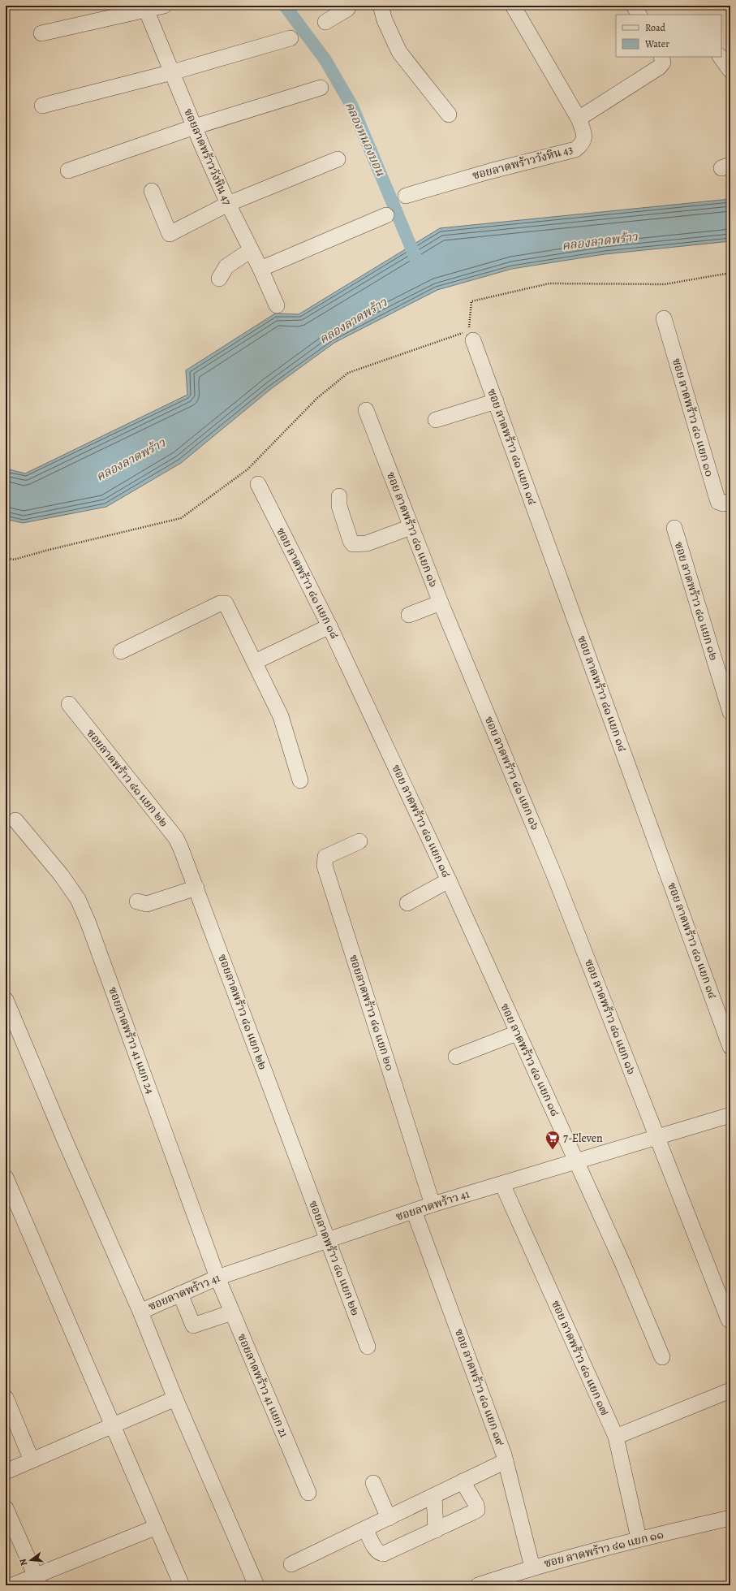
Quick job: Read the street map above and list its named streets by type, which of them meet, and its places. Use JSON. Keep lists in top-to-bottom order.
{
  "streets": {
    "street": [
      "ซอยลาดพร้าววังหิน 47",
      "ซอยลาดพร้าววังหิน 43",
      "ซอย ลาดพร้าว ๔๑ แยก ๑๐",
      "ซอย ลาดพร้าว ๔๑ แยก ๑๔",
      "ซอย ลาดพร้าว ๔๑ แยก ๑๖",
      "ซอย ลาดพร้าว ๔๑ แยก ๑๘",
      "ซอย ลาดพร้าว ๔๑ แยก ๑๒",
      "ซอยลาดพร้าว ๔๑ แยก ๒๒",
      "ซอยลาดพร้าว ๔๑ แยก ๒๐",
      "ซอยลาดพร้าว 41 แยก 24",
      "ซอยลาดพร้าว 41",
      "ซอย ลาดพร้าว ๔๑ แยก ๑๗",
      "ซอยลาดพร้าว 41 แยก 21",
      "ซอย ลาดพร้าว ๔๑ แยก ๑๙",
      "ซอย ลาดพร้าว ๔๑ แยก ๑๑"
    ]
  },
  "crossings": [
    ["ซอย ลาดพร้าว ๔๑ แยก ๑๖", "ซอยลาดพร้าว 41"],
    ["ซอย ลาดพร้าว ๔๑ แยก ๑๘", "ซอยลาดพร้าว 41"],
    ["ซอยลาดพร้าว ๔๑ แยก ๒๒", "ซอยลาดพร้าว 41"],
    ["ซอยลาดพร้าว ๔๑ แยก ๒๐", "ซอยลาดพร้าว 41"],
    ["ซอยลาดพร้าว 41 แยก 24", "ซอยลาดพร้าว 41"],
    ["ซอยลาดพร้าว 41 แยก 24", "ซอยลาดพร้าว 41 แยก 21"],
    ["ซอยลาดพร้าว 41", "ซอย ลาดพร้าว ๔๑ แยก ๑๗"],
    ["ซอยลาดพร้าว 41", "ซอยลาดพร้าว 41 แยก 21"],
    ["ซอยลาดพร้าว 41", "ซอย ลาดพร้าว ๔๑ แยก ๑๙"],
    ["ซอย ลาดพร้าว ๔๑ แยก ๑๗", "ซอย ลาดพร้าว ๔๑ แยก ๑๑"],
    ["ซอย ลาดพร้าว ๔๑ แยก ๑๙", "ซอย ลาดพร้าว ๔๑ แยก ๑๑"]
  ],
  "water": ["คลองหนองบอน", "คลองลาดพร้าว"],
  "places": {
    "supermarket": ["7-Eleven"]
  },
  "legend": ["Road", "Water"],
  "north": "left"
}
